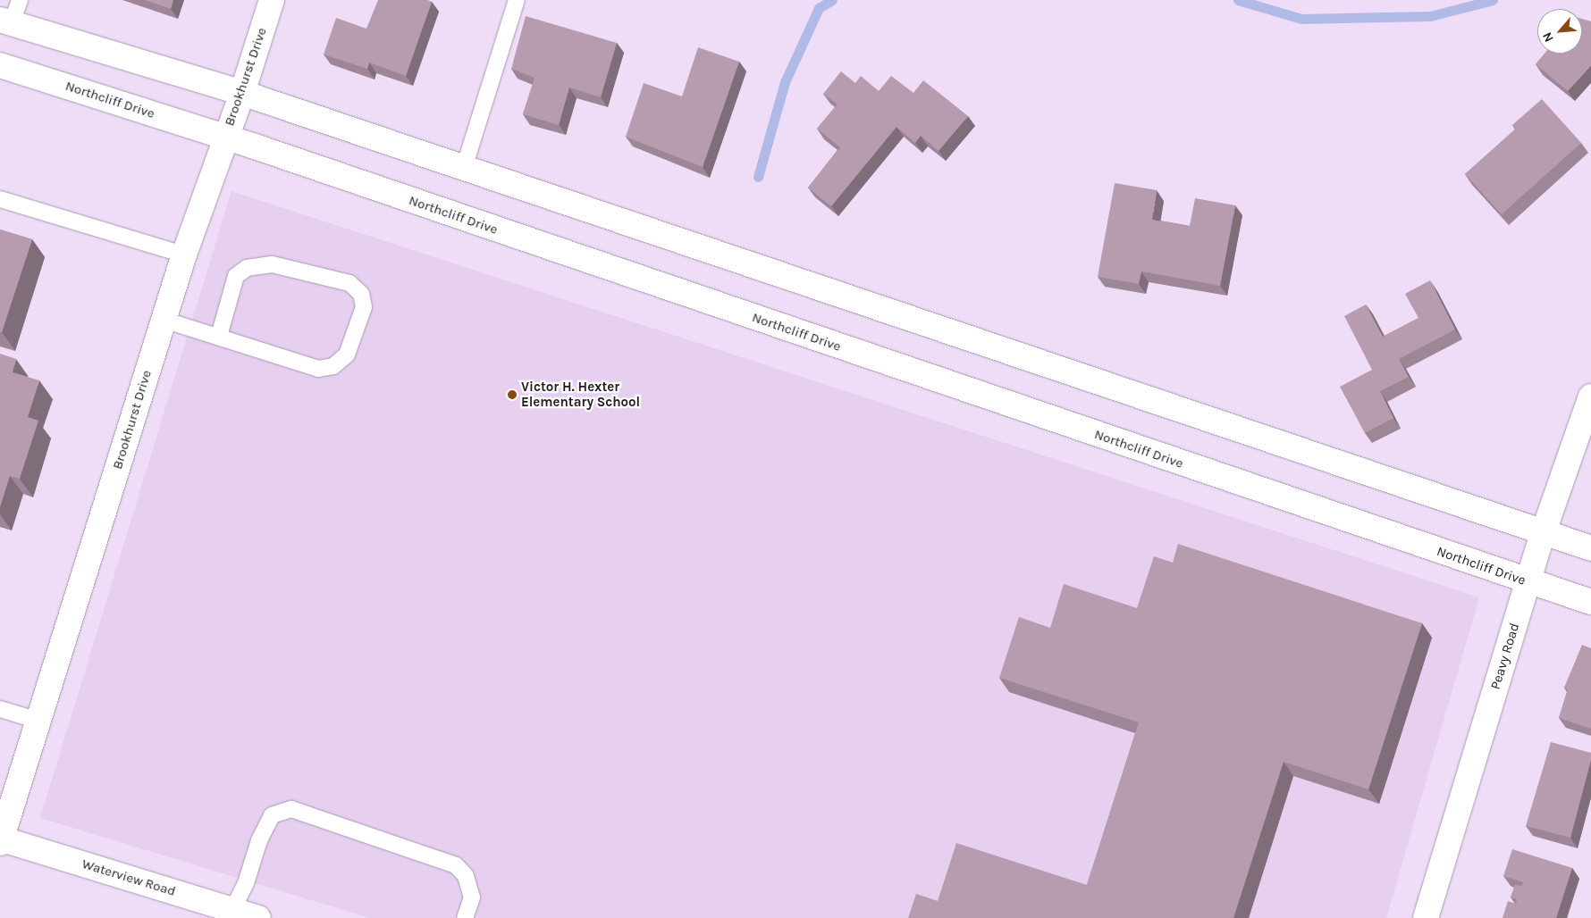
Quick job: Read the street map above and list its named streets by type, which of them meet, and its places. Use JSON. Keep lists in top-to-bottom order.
{
  "streets": {
    "street": [
      "Brookhurst Drive",
      "Northcliff Drive",
      "Peavy Road",
      "Waterview Road"
    ]
  },
  "crossings": [
    ["Brookhurst Drive", "Northcliff Drive"],
    ["Brookhurst Drive", "Waterview Road"],
    ["Northcliff Drive", "Peavy Road"]
  ],
  "places": ["Victor H. Hexter Elementary School"],
  "north": "bottom left"
}
